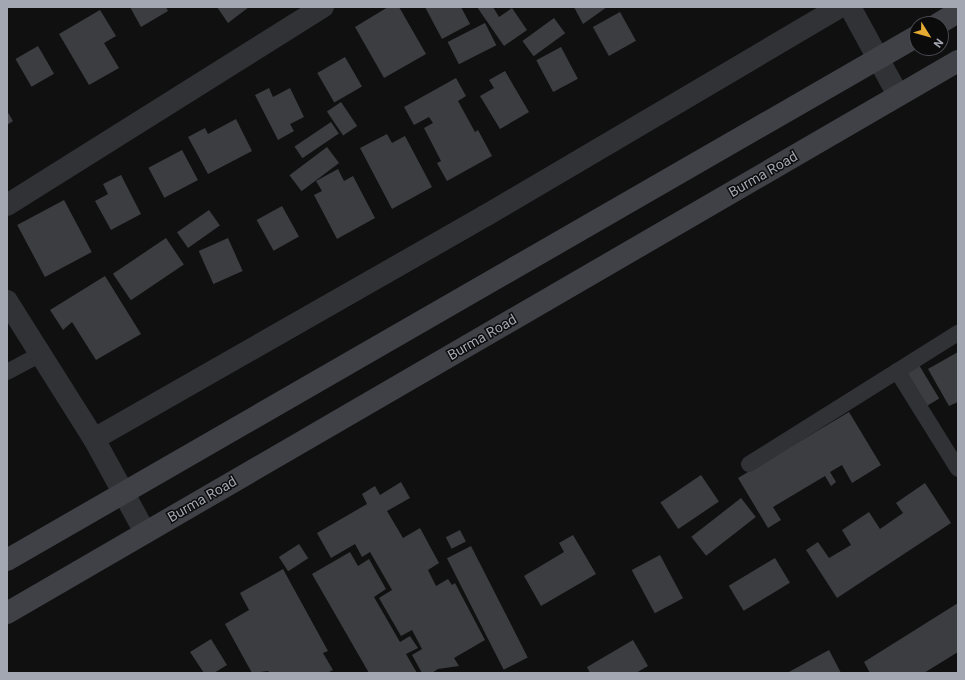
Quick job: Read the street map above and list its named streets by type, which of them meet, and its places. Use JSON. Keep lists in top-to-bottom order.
{
  "streets": {
    "main road": ["Burma Road"]
  },
  "north": "bottom right"
}
